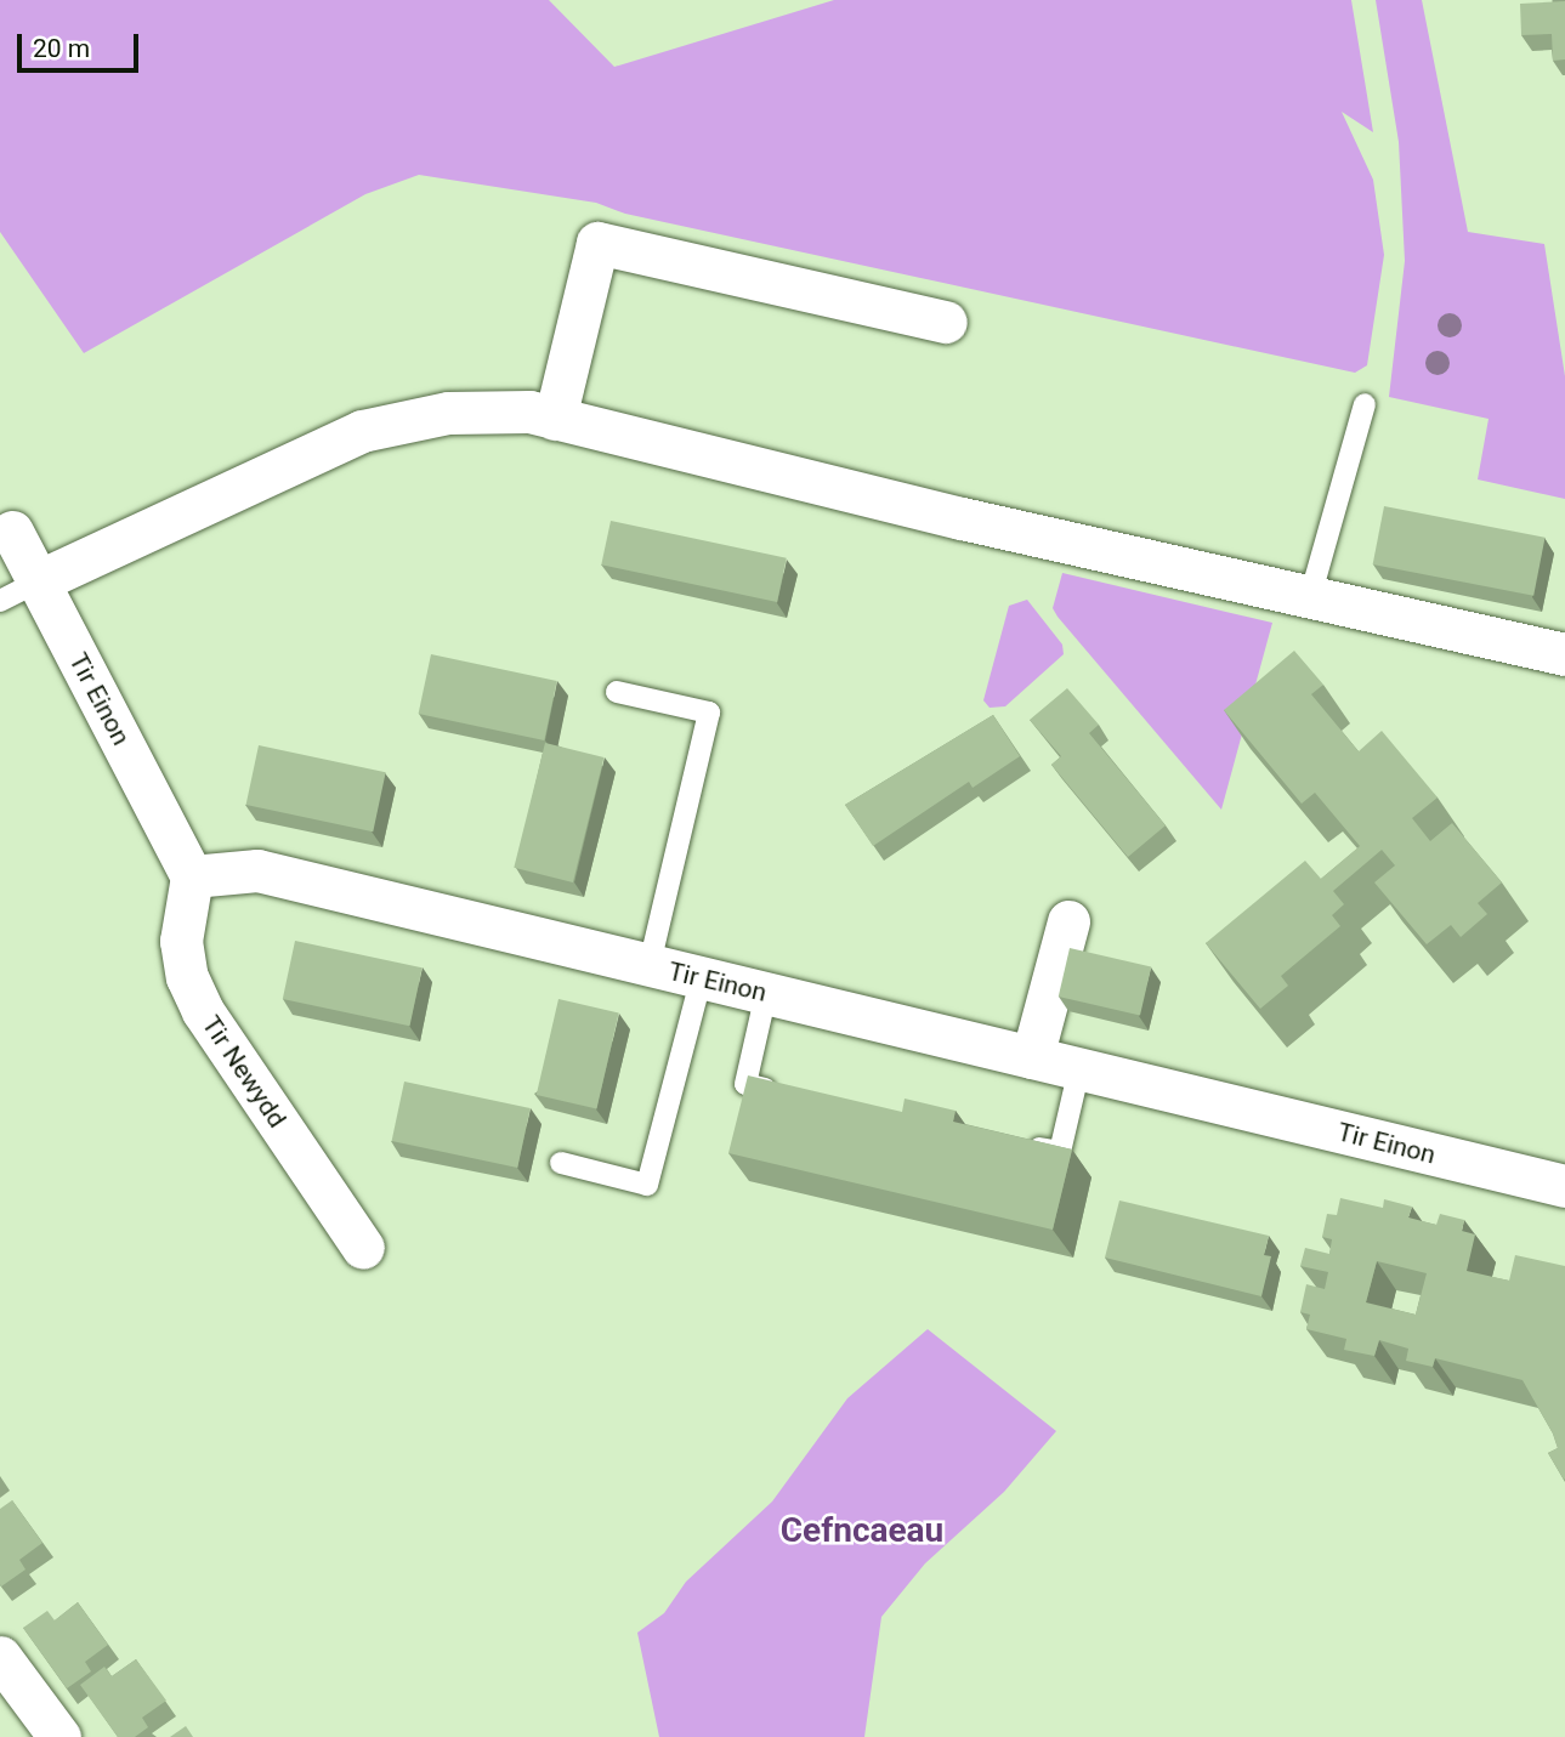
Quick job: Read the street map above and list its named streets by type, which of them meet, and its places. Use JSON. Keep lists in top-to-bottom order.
{
  "streets": {
    "street": ["Tir Einon", "Tir Newydd"]
  },
  "crossings": [
    ["Tir Einon", "Tir Newydd"]
  ],
  "districts": ["Cefncaeau"],
  "scale_bar": "20 m"
}
